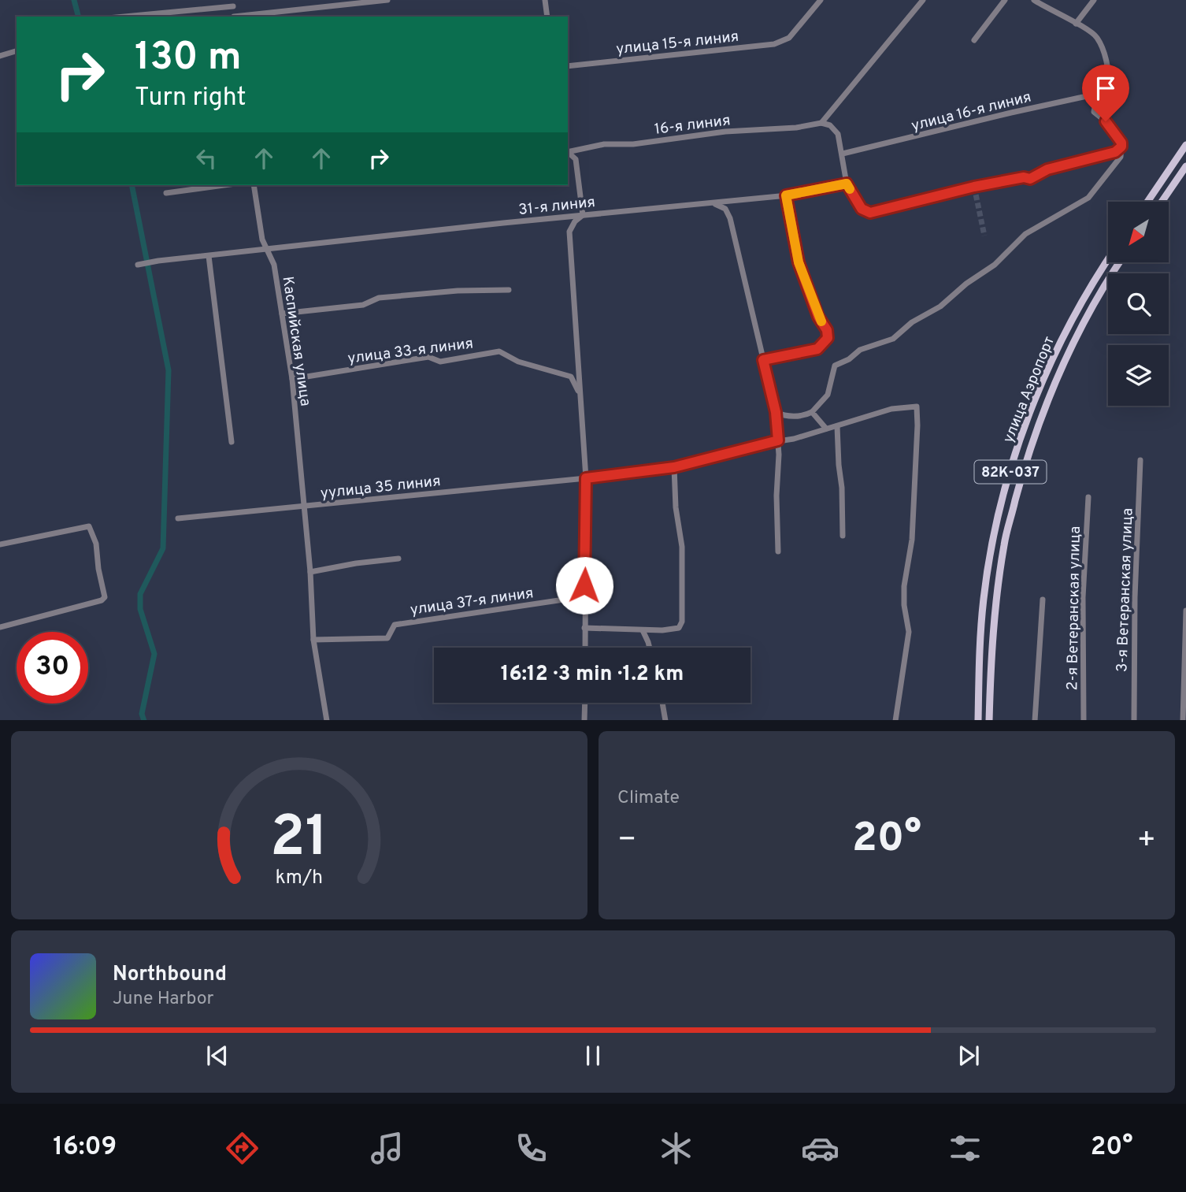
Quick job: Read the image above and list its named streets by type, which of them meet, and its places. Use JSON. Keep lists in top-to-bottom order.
{
  "streets": {
    "main road": ["улица Аэропорт", "82К-037"],
    "street": [
      "улица 15-я линия",
      "улица 16-я линия",
      "16-я линия",
      "31-я линия",
      "Каспийская улица",
      "улица 33-я линия",
      "уулица 35 линия",
      "3-я Ветеранская улица",
      "улица 37-я линия",
      "2-я Ветеранская улица"
    ]
  },
  "crossings": [
    ["31-я линия", "Каспийская улица"],
    ["Каспийская улица", "улица 33-я линия"],
    ["Каспийская улица", "уулица 35 линия"],
    ["Каспийская улица", "улица 37-я линия"]
  ],
  "north": "bottom left",
  "page": {
    "turn": ["130 m", "Turn right"],
    "limit": "30",
    "trip": "16:12 · 3 min · 1.2 km",
    "tile": "Climate",
    "heat": ["−", "20°", "+"],
    "song": ["Northbound", "June Harbor"],
    "tabs": ["16:09", "20°"],
    "gauge": ["21", "km/h"]
  }
}
